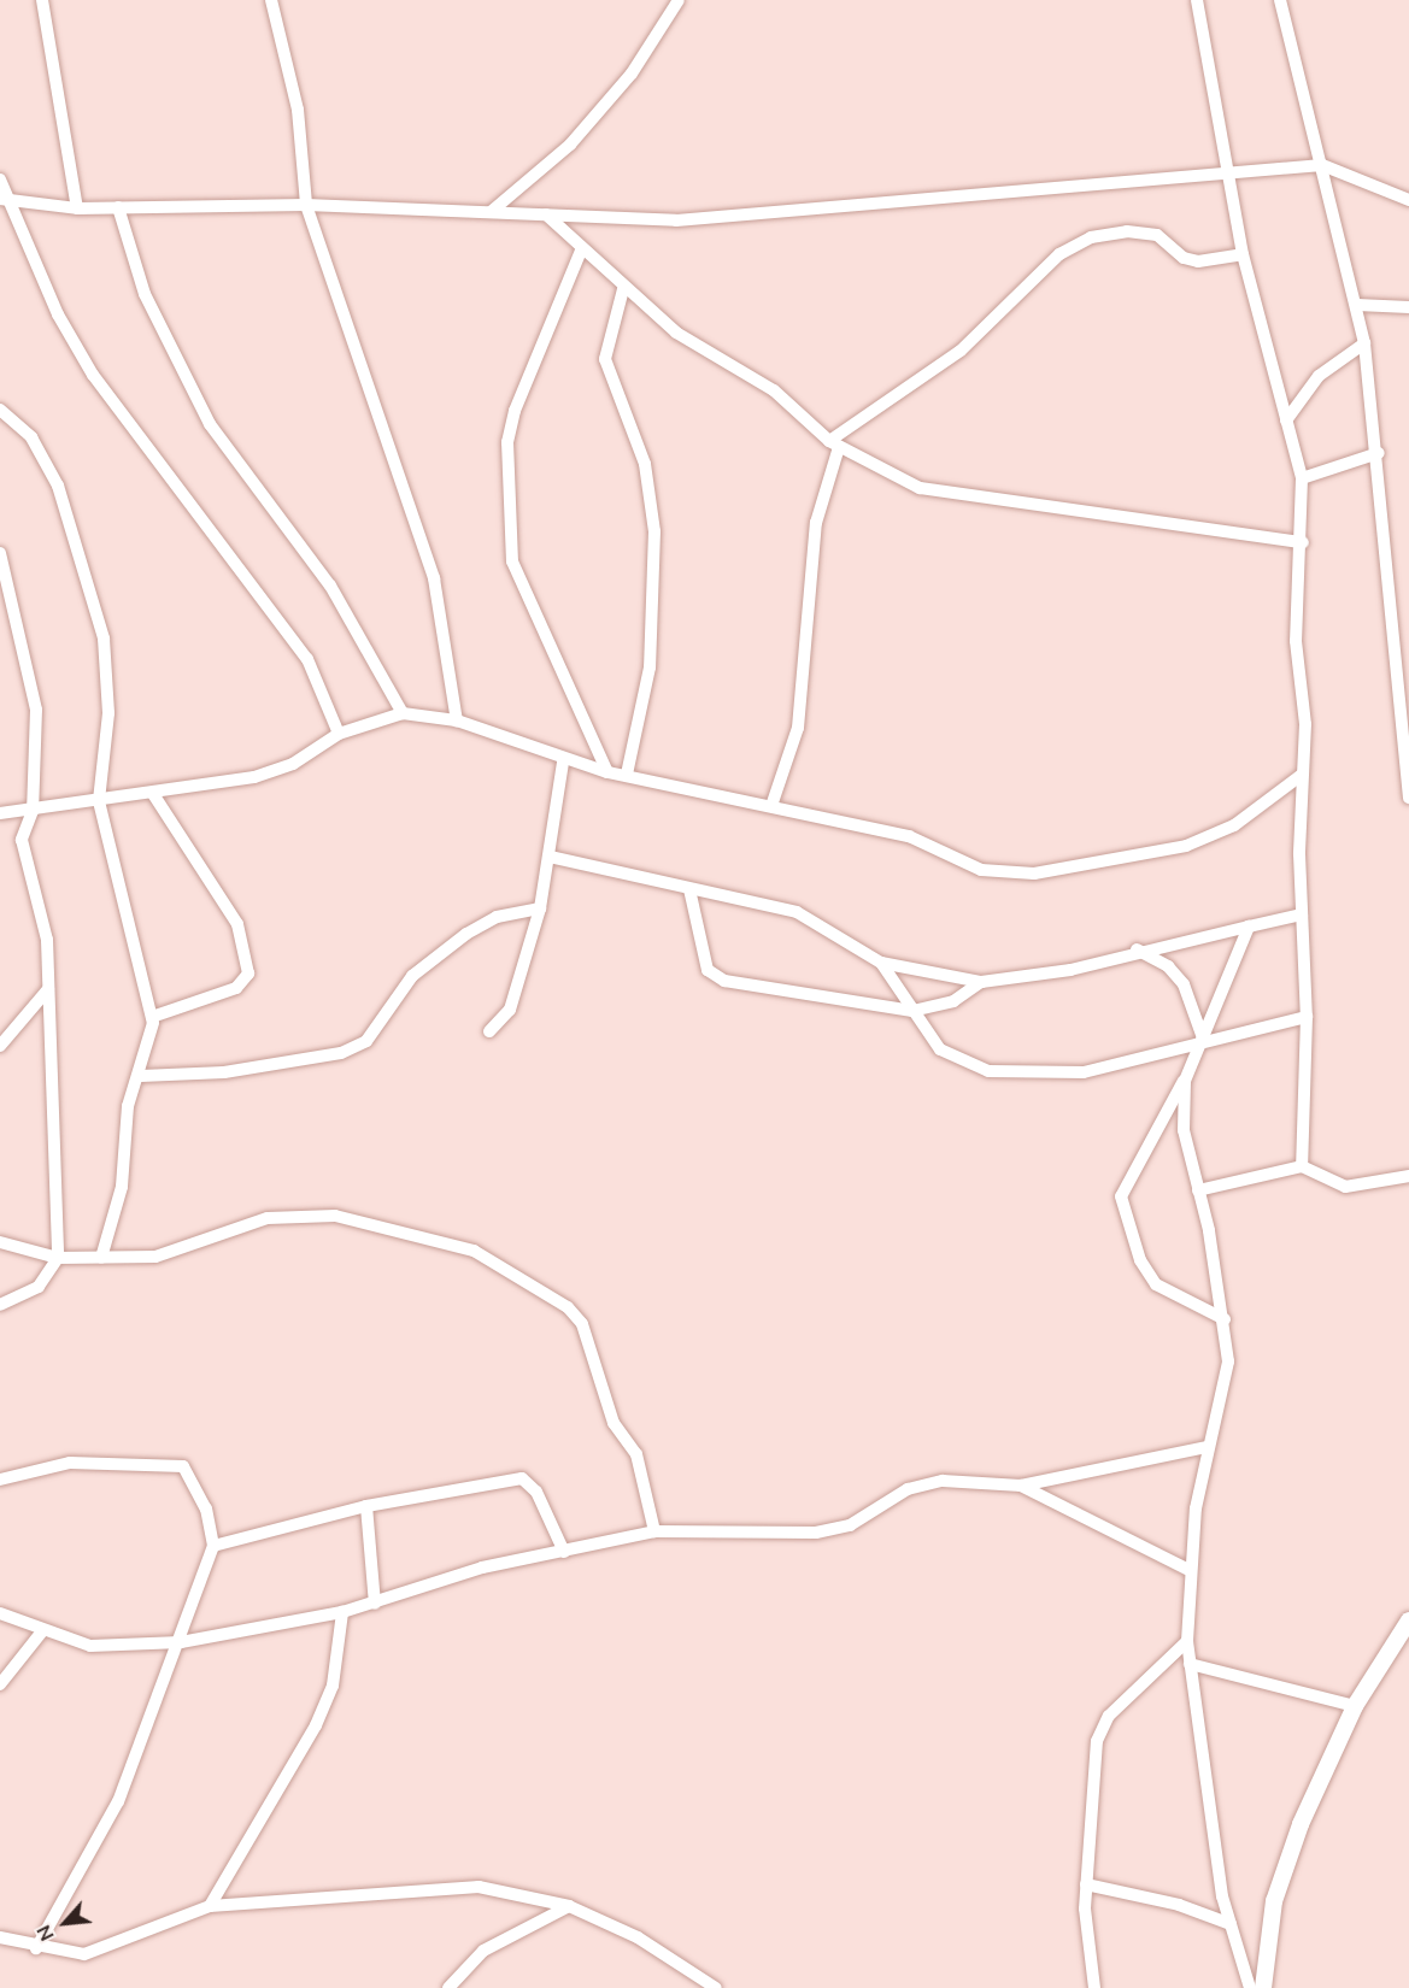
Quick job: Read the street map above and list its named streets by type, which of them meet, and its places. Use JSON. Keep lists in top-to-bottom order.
{
  "north": "bottom left"
}
